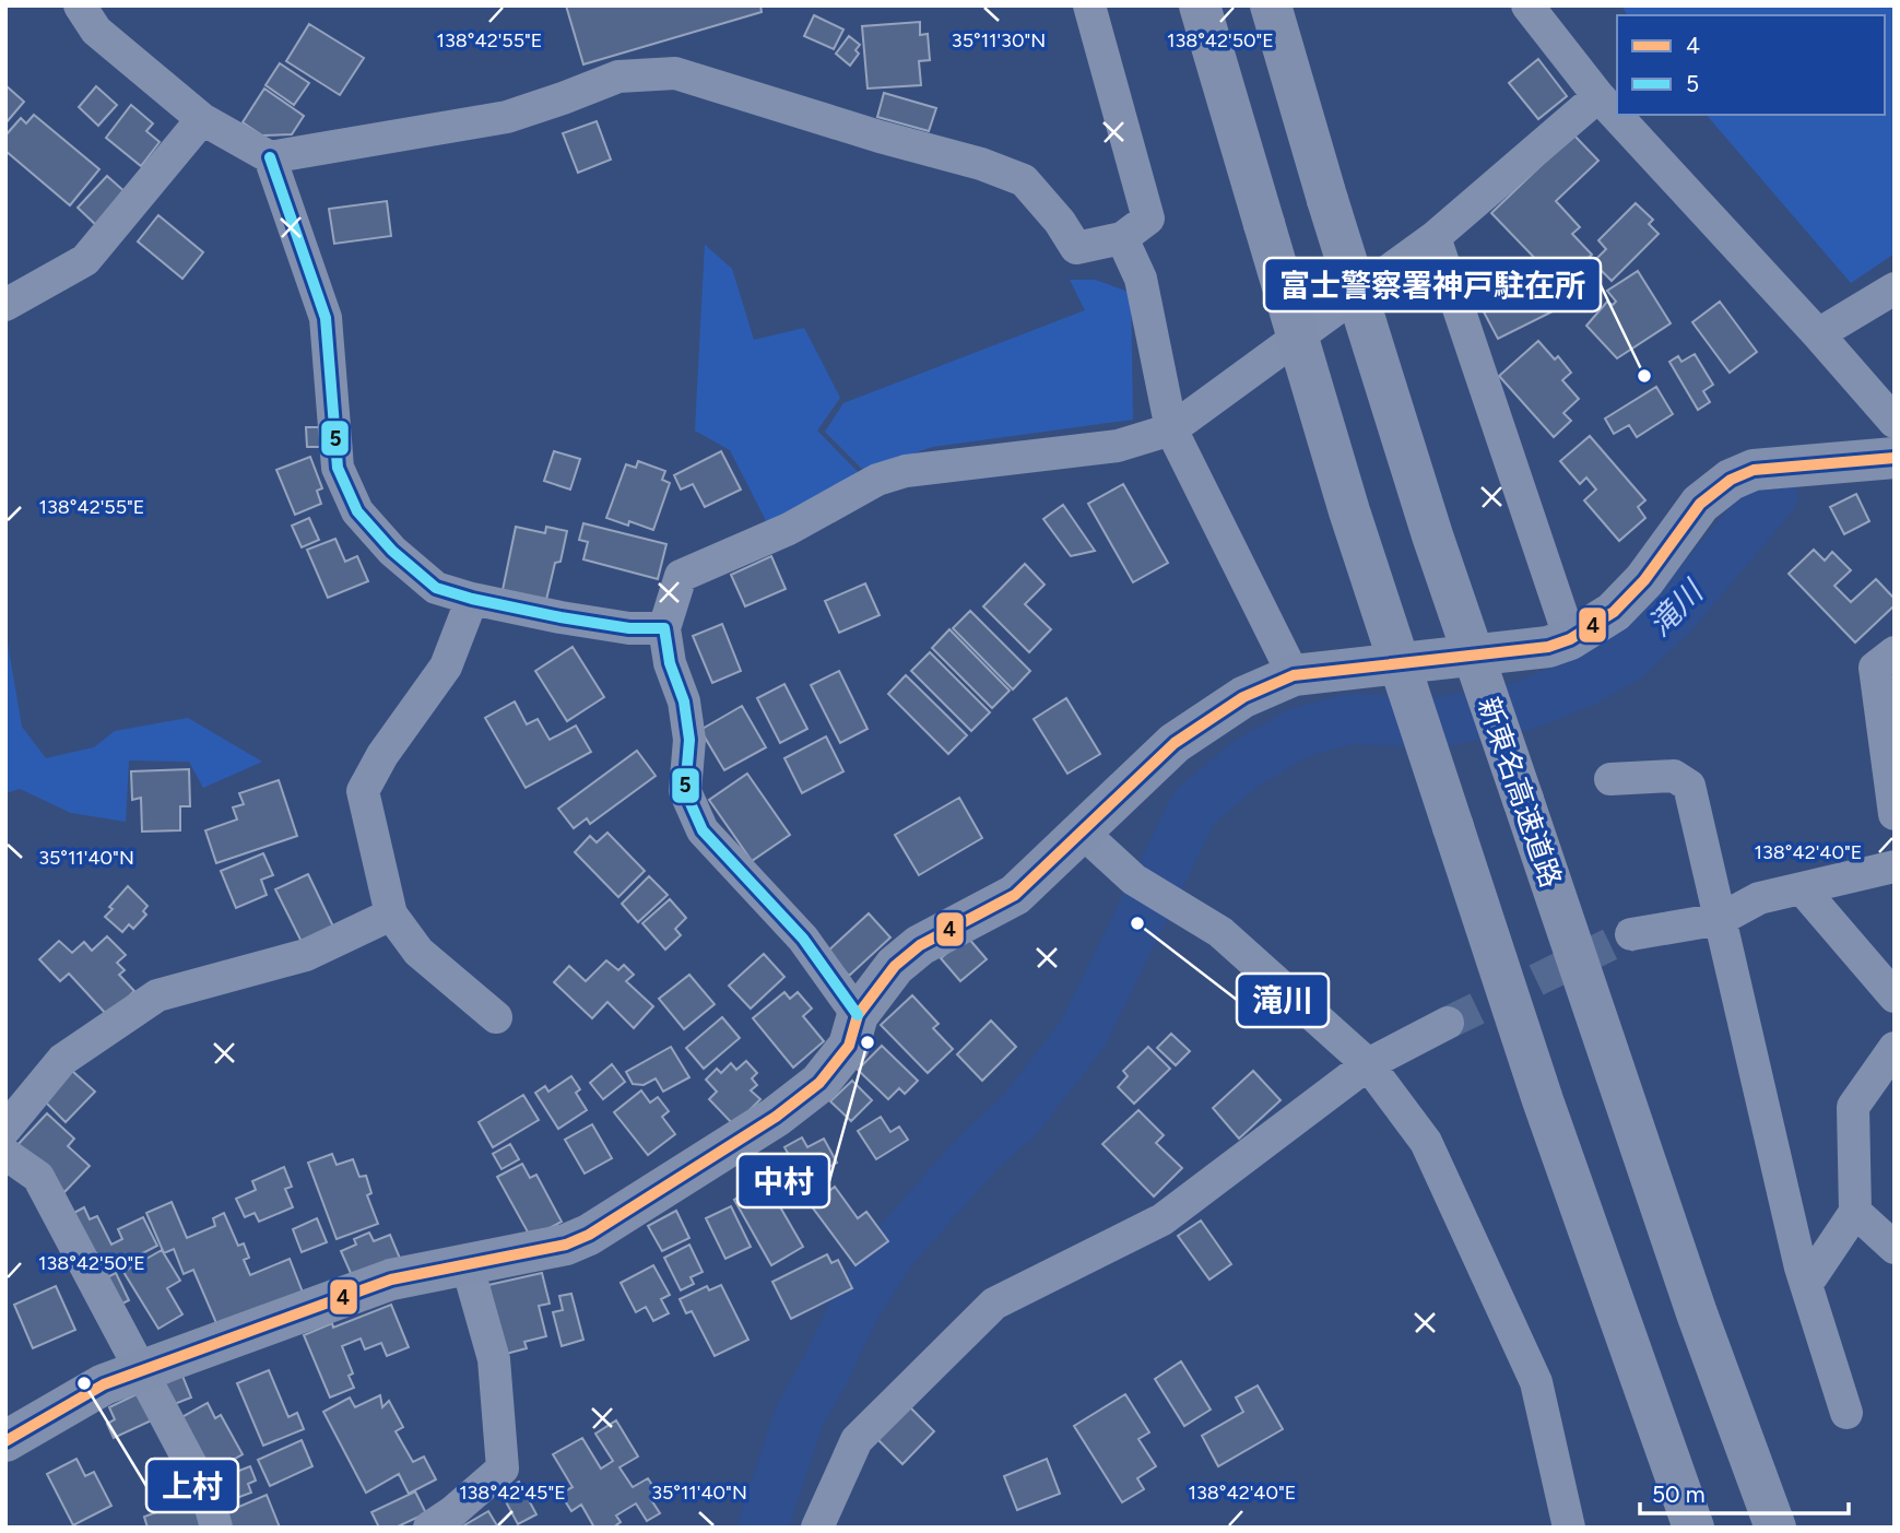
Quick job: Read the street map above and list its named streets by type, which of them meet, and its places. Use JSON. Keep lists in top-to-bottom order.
{
  "streets": {
    "highway": ["新東名高速道路"]
  },
  "water": ["滝川"],
  "places": [
    "富士警察署神戸駐在所",
    "滝川",
    "中村",
    "上村"
  ],
  "lines": ["transit line 5", "transit line 4"],
  "legend": ["4", "5"],
  "scale_bar": "50 m",
  "coordinates": [
    "35°11'30\"N",
    "138°42'55\"E",
    "138°42'50\"E",
    "138°42'40\"E",
    "35°11'40\"N",
    "138°42'45\"E"
  ]
}
